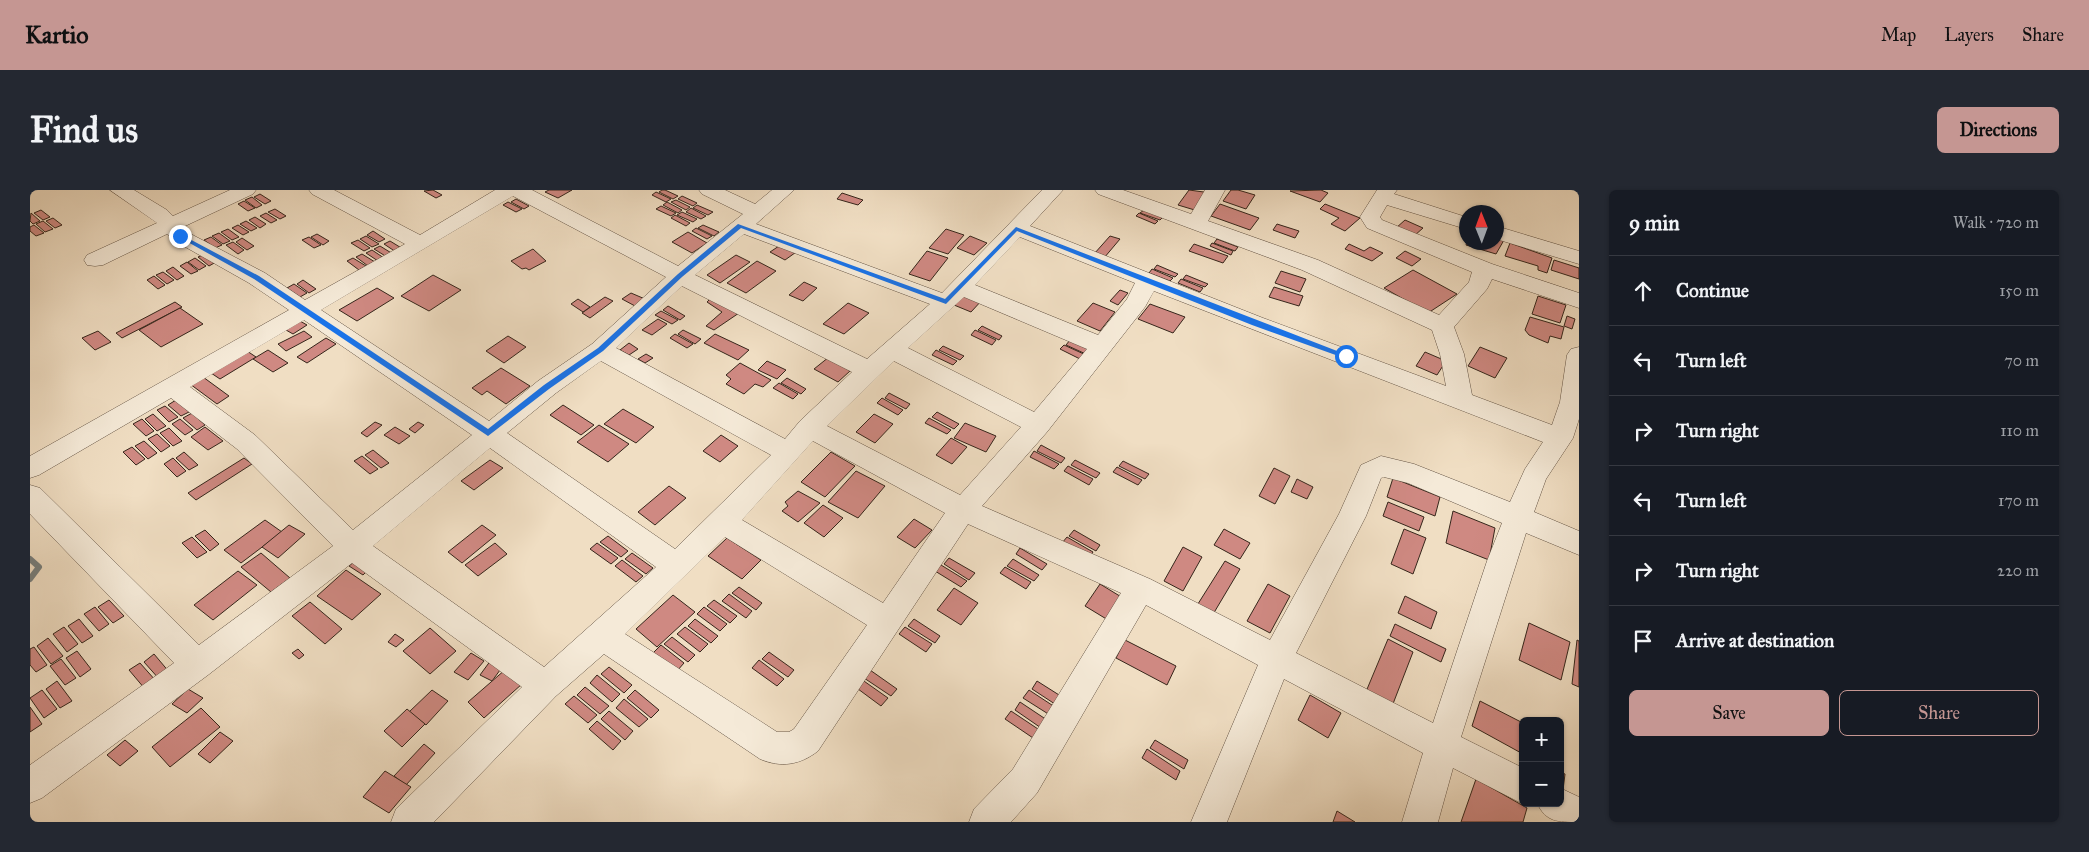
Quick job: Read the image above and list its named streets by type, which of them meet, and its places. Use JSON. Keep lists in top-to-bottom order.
{
  "north": "top",
  "page": {
    "header": "Kartio",
    "nav": ["Map", "Layers", "Share"],
    "buttons": [
      "Directions",
      ["Save", "Share"]
    ],
    "title": "Find us",
    "heading": ["9 min", "Walk · 720 m"],
    "list": [
      ["Continue", "150 m"],
      ["Turn left", "70 m"],
      ["Turn right", "110 m"],
      ["Turn left", "170 m"],
      ["Turn right", "220 m"],
      "Arrive at destination"
    ],
    "map_buttons": ["+", "−"]
  }
}
